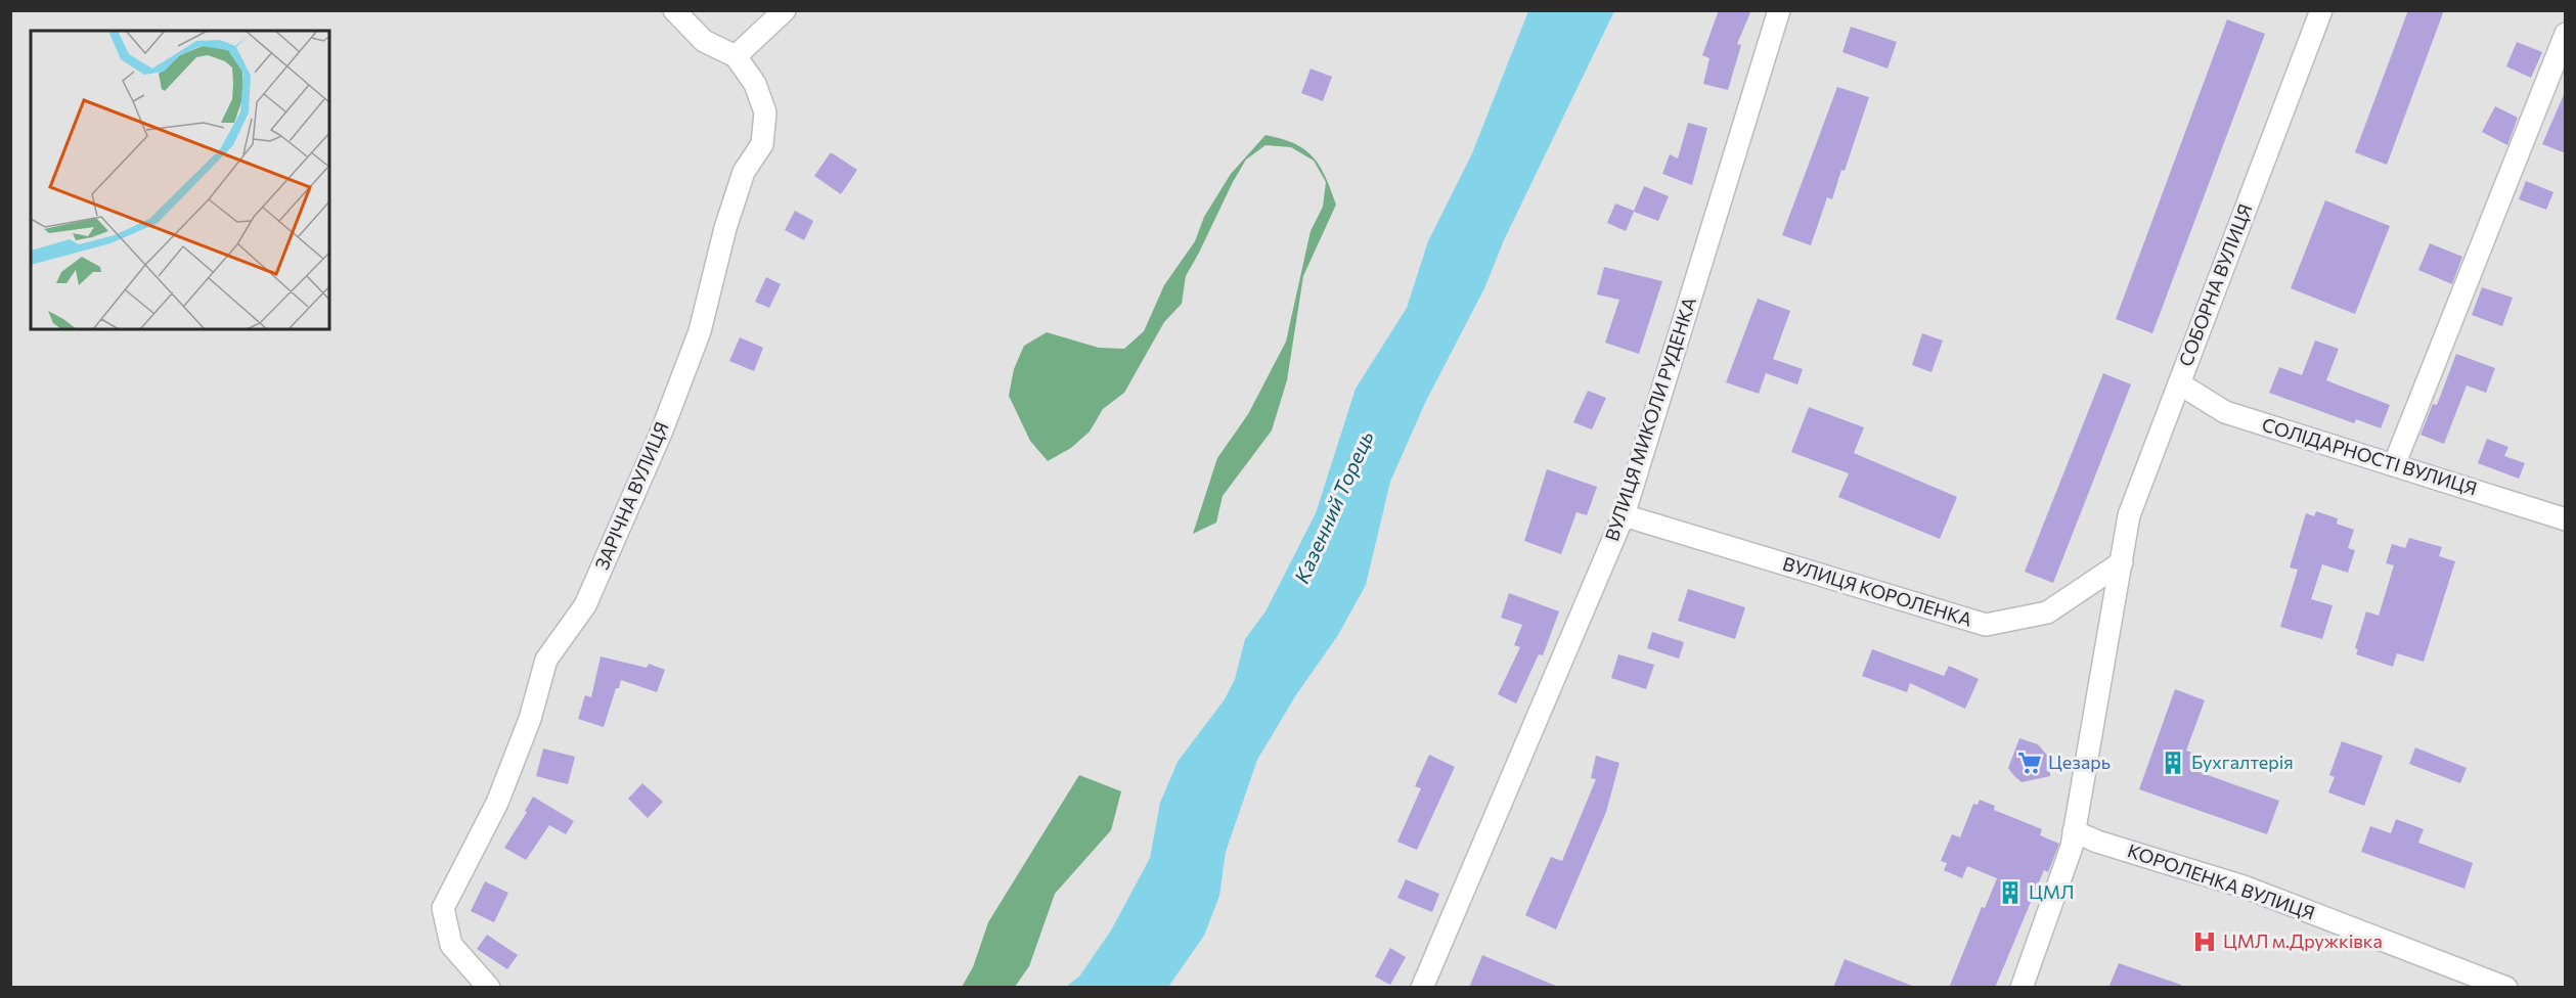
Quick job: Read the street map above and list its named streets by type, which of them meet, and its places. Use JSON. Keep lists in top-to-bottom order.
{
  "streets": {
    "street": [
      "СОБОРНА ВУЛИЦЯ",
      "ВУЛИЦЯ МИКОЛИ РУДЕНКА",
      "СОЛІДАРНОСТІ ВУЛИЦЯ",
      "ЗАРІЧНА ВУЛИЦЯ",
      "ВУЛИЦЯ КОРОЛЕНКА",
      "КОРОЛЕНКА ВУЛИЦЯ"
    ]
  },
  "crossings": [
    ["СОБОРНА ВУЛИЦЯ", "СОЛІДАРНОСТІ ВУЛИЦЯ"],
    ["СОБОРНА ВУЛИЦЯ", "ВУЛИЦЯ КОРОЛЕНКА"],
    ["СОБОРНА ВУЛИЦЯ", "КОРОЛЕНКА ВУЛИЦЯ"],
    ["ВУЛИЦЯ МИКОЛИ РУДЕНКА", "ВУЛИЦЯ КОРОЛЕНКА"]
  ],
  "water": ["Казенний Торець"],
  "places": {
    "supermarket": ["Цезарь"],
    "building": ["Бухгалтерія", "ЦМЛ"],
    "hospital": ["ЦМЛ м.Дружківка"]
  }
}
